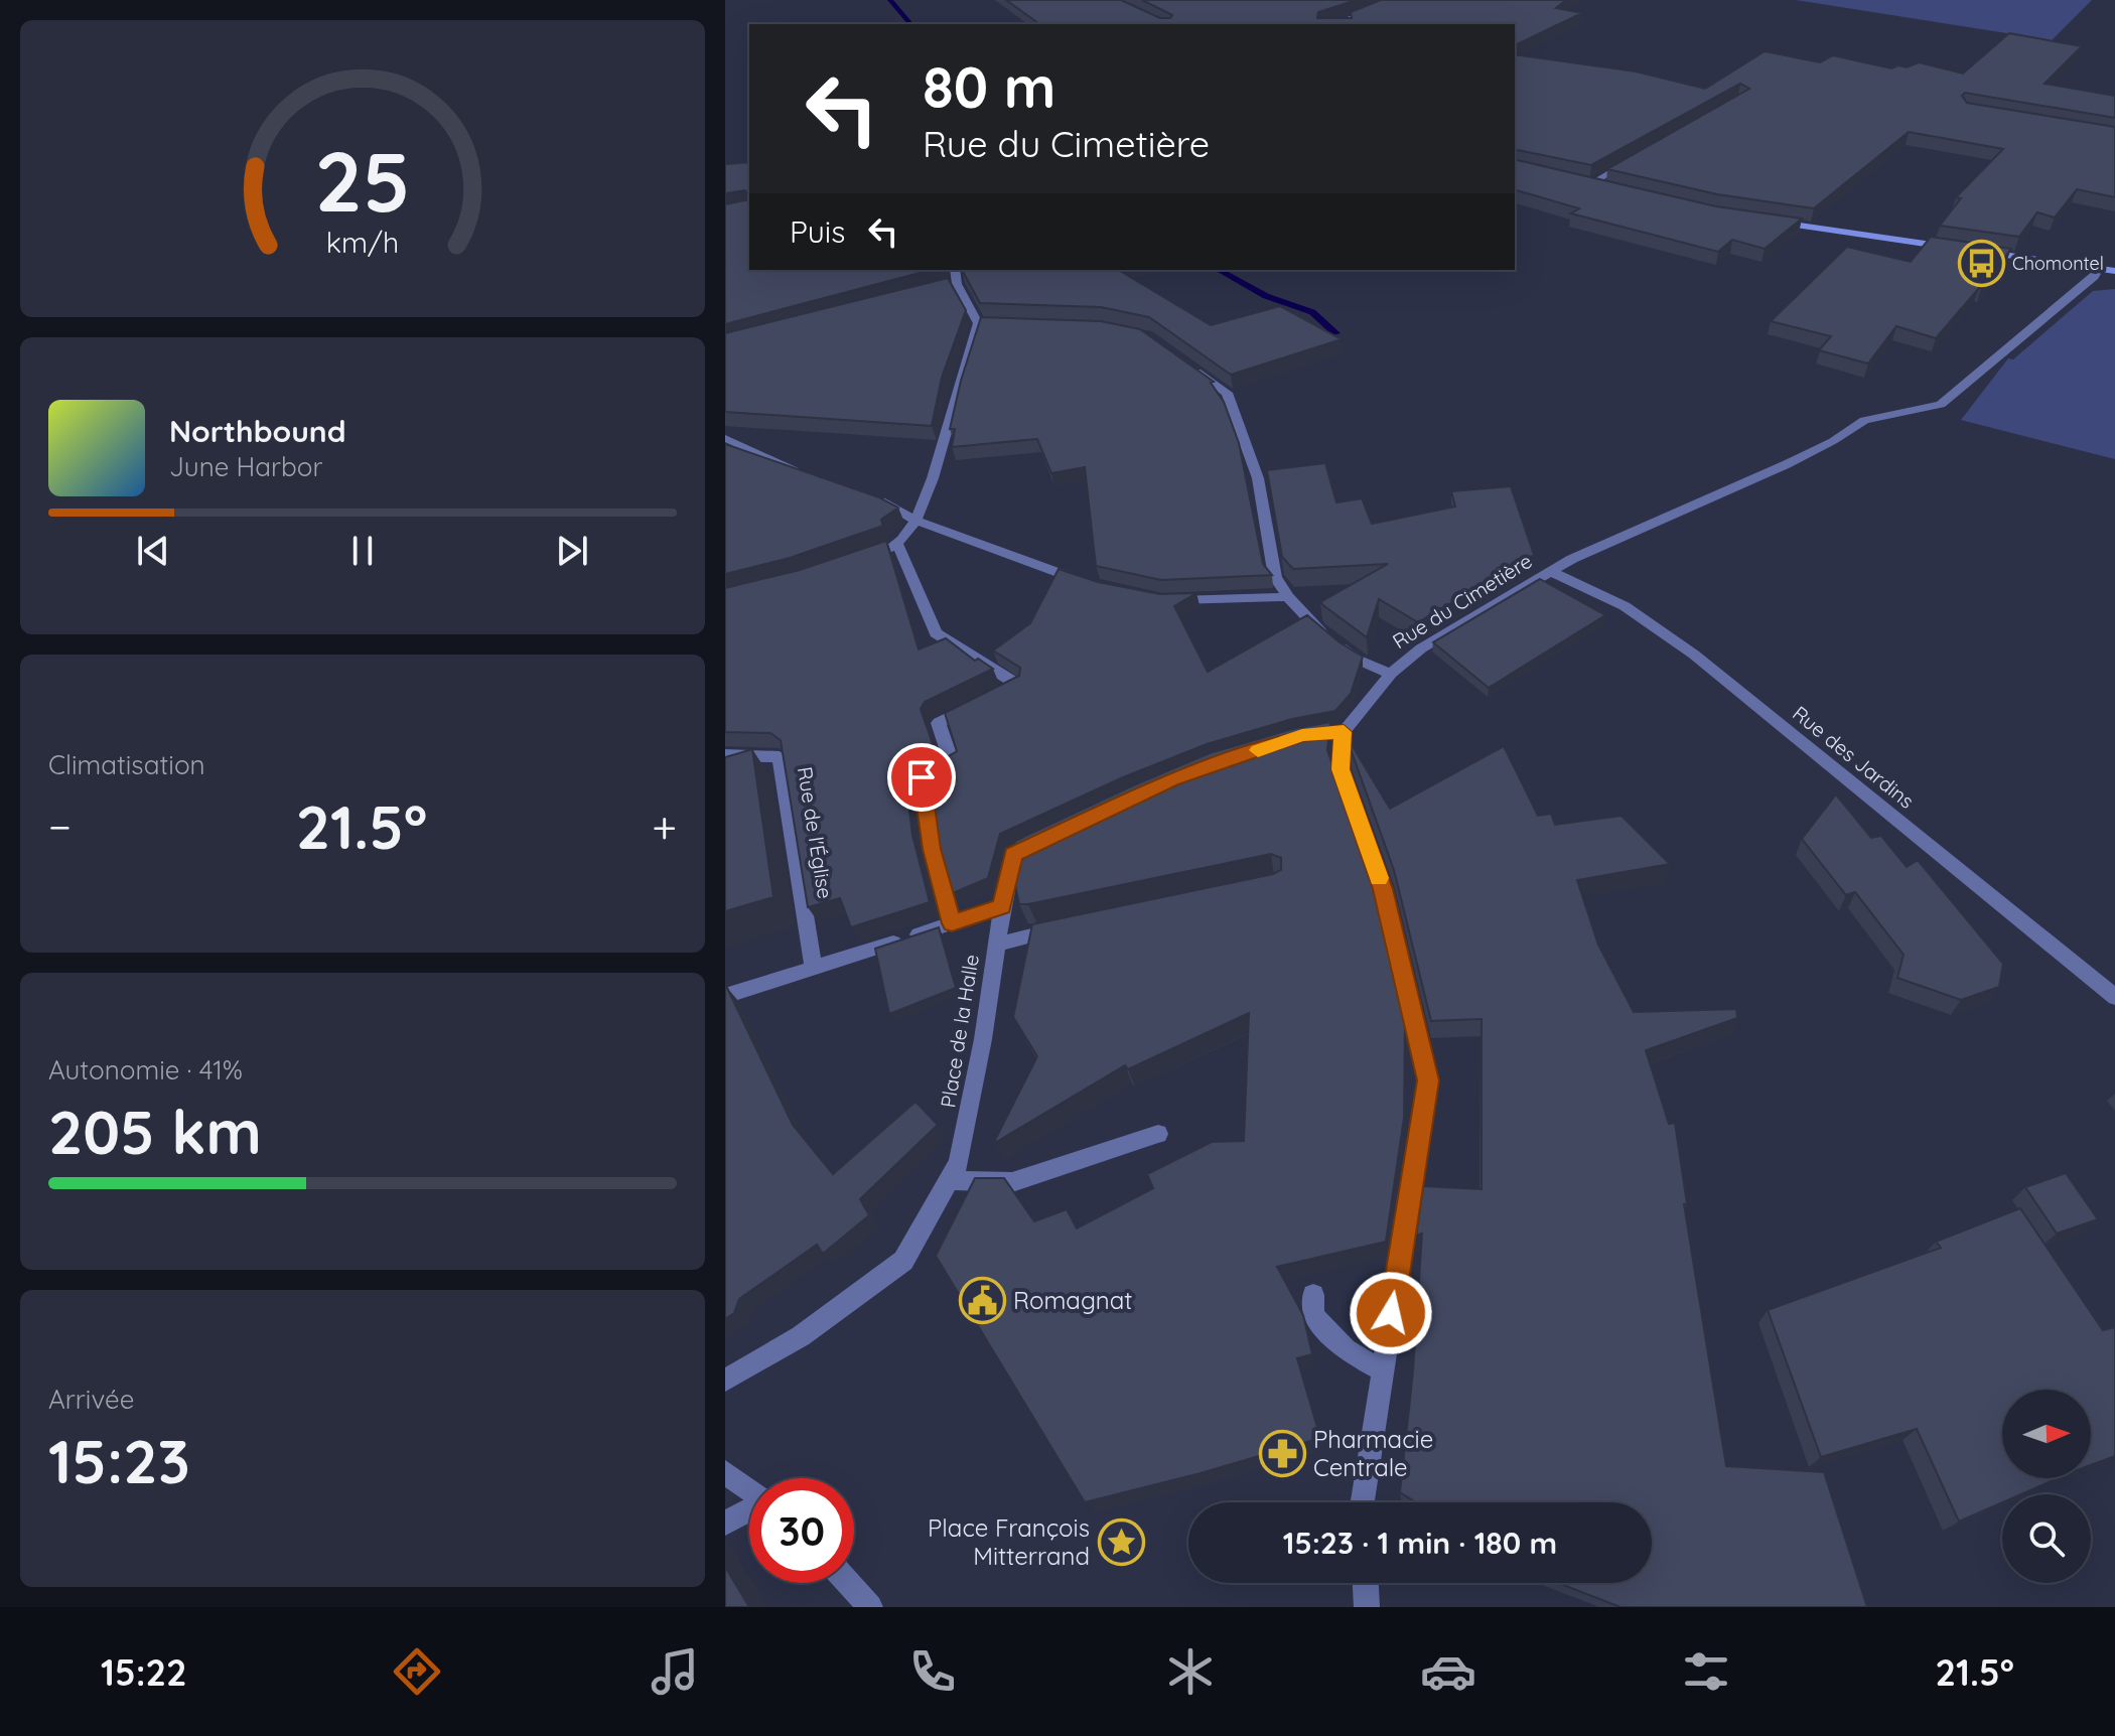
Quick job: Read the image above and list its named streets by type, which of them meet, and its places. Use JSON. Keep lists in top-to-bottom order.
{
  "streets": {
    "street": [
      "Rue du Cimetière",
      "Rue des Jardins",
      "Rue de l'Église",
      "Place de la Halle"
    ]
  },
  "crossings": [
    ["Rue du Cimetière", "Rue des Jardins"]
  ],
  "places": {
    "bus stop": ["Chomontel"],
    "public building": ["Romagnat"],
    "pharmacy": ["Pharmacie Centrale"],
    "place": ["Place François Mitterrand"]
  },
  "north": "right",
  "page": {
    "turn": ["80 m", "Rue du Cimetière"],
    "then": "Puis",
    "song": ["Northbound", "June Harbor"],
    "tile": [
      "Climatisation",
      ["Autonomie · 41%", "205 km"],
      ["Arrivée", "15:23"]
    ],
    "heat": ["−", "21.5°", "+"],
    "limit": "30",
    "trip": "15:23 · 1 min · 180 m",
    "tabs": ["15:22", "21.5°"],
    "gauge": ["25", "km/h"]
  }
}
